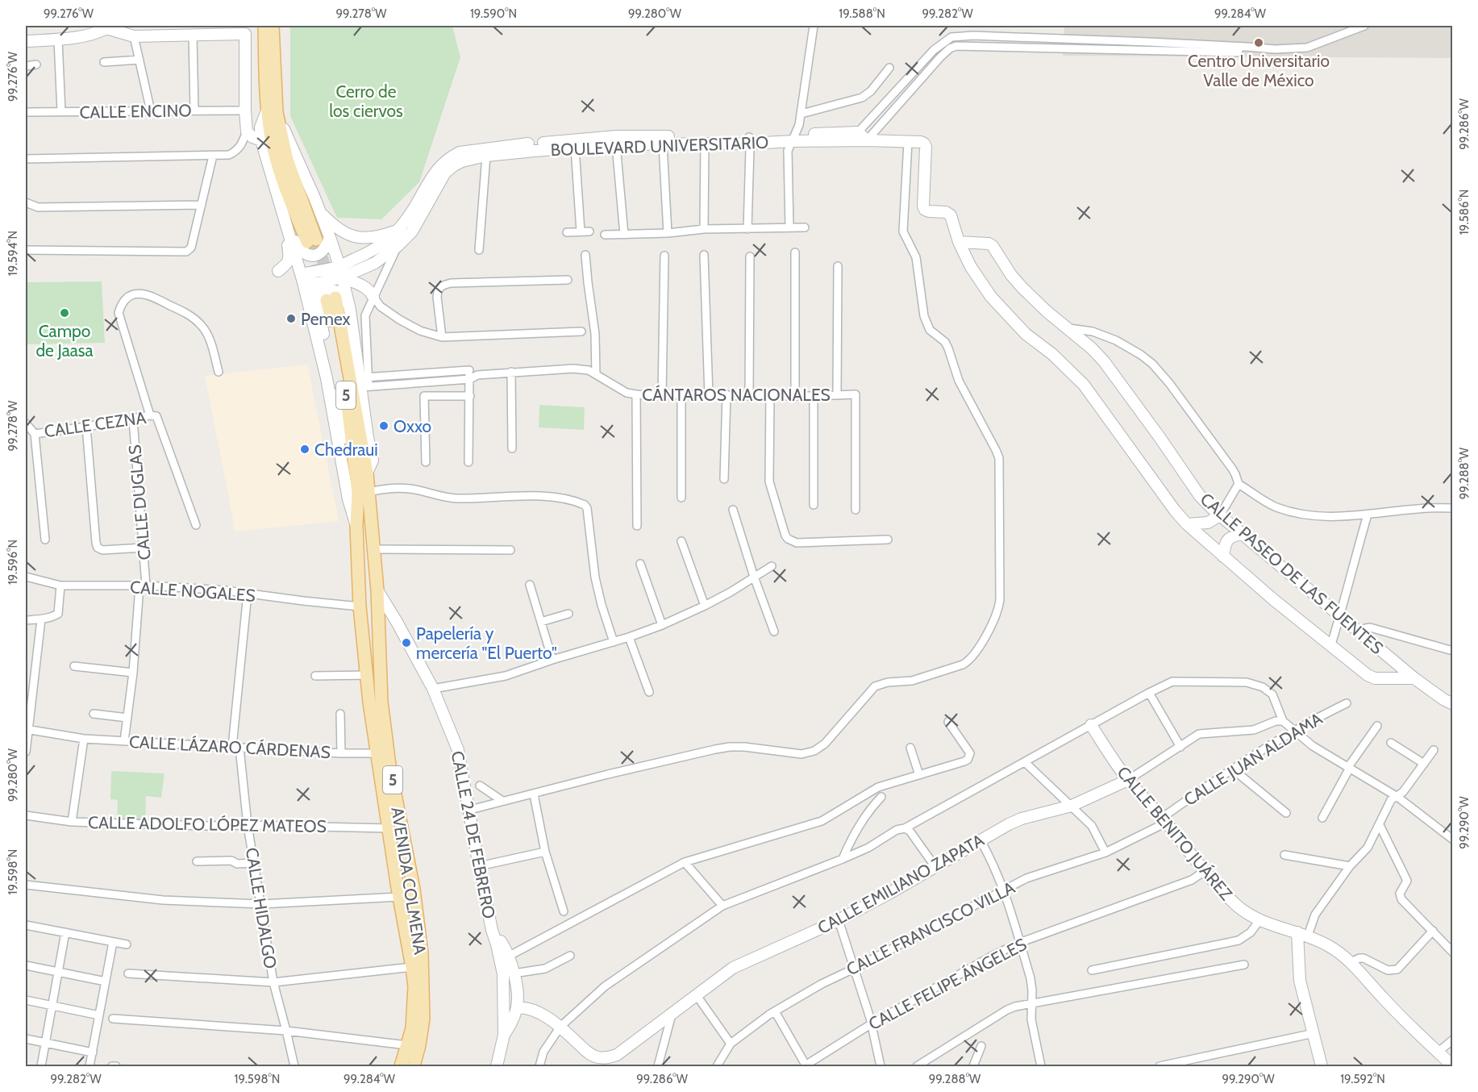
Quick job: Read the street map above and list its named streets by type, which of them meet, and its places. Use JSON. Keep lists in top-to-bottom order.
{
  "streets": {
    "main road": ["5", "AVENIDA COLMENA"],
    "street": [
      "CALLE ENCINO",
      "BOULEVARD UNIVERSITARIO",
      "CÁNTAROS NACIONALES",
      "CALLE CEZNA",
      "CALLE DUGLAS",
      "CALLE PASEO DE LAS FUENTES",
      "CALLE NOGALES",
      "CALLE LÁZARO CÁRDENAS",
      "CALLE JUAN ALDAMA",
      "CALLE ADOLFO LÓPEZ MATEOS",
      "CALLE BENITO JUÁREZ",
      "CALLE 24 DE FEBRERO",
      "CALLE EMILIANO ZAPATA",
      "CALLE HIDALGO",
      "CALLE FRANCISCO VILLA",
      "CALLE FELIPE ÁNGELES"
    ]
  },
  "crossings": [
    ["BOULEVARD UNIVERSITARIO", "CALLE PASEO DE LAS FUENTES"],
    ["5", "CALLE NOGALES"],
    ["5", "CALLE LÁZARO CÁRDENAS"],
    ["5", "CALLE ADOLFO LÓPEZ MATEOS"],
    ["5", "AVENIDA COLMENA"],
    ["CALLE CEZNA", "CALLE DUGLAS"],
    ["CALLE DUGLAS", "CALLE NOGALES"],
    ["CALLE NOGALES", "CALLE HIDALGO"],
    ["CALLE LÁZARO CÁRDENAS", "CALLE HIDALGO"],
    ["CALLE JUAN ALDAMA", "CALLE BENITO JUÁREZ"],
    ["CALLE JUAN ALDAMA", "CALLE FRANCISCO VILLA"],
    ["CALLE ADOLFO LÓPEZ MATEOS", "AVENIDA COLMENA"],
    ["CALLE ADOLFO LÓPEZ MATEOS", "CALLE HIDALGO"],
    ["CALLE BENITO JUÁREZ", "CALLE EMILIANO ZAPATA"],
    ["CALLE BENITO JUÁREZ", "CALLE FRANCISCO VILLA"],
    ["CALLE BENITO JUÁREZ", "CALLE FELIPE ÁNGELES"],
    ["CALLE 24 DE FEBRERO", "AVENIDA COLMENA"]
  ],
  "parks": ["Cerro de los ciervos"],
  "places": [
    "Centro Universitario Valle de México",
    "Campo de Jaasa",
    "Pemex",
    "Oxxo",
    "Chedraui",
    "Papelería y mercería \"El Puerto\""
  ],
  "coordinates": [
    "99.276°W",
    "99.278°W",
    "19.590°N",
    "99.280°W",
    "19.588°N",
    "99.282°W",
    "99.284°W",
    "99.286°W",
    "19.586°N",
    "19.594°N",
    "99.288°W",
    "19.596°N",
    "99.290°W",
    "19.598°N",
    "19.592°N"
  ]
}
